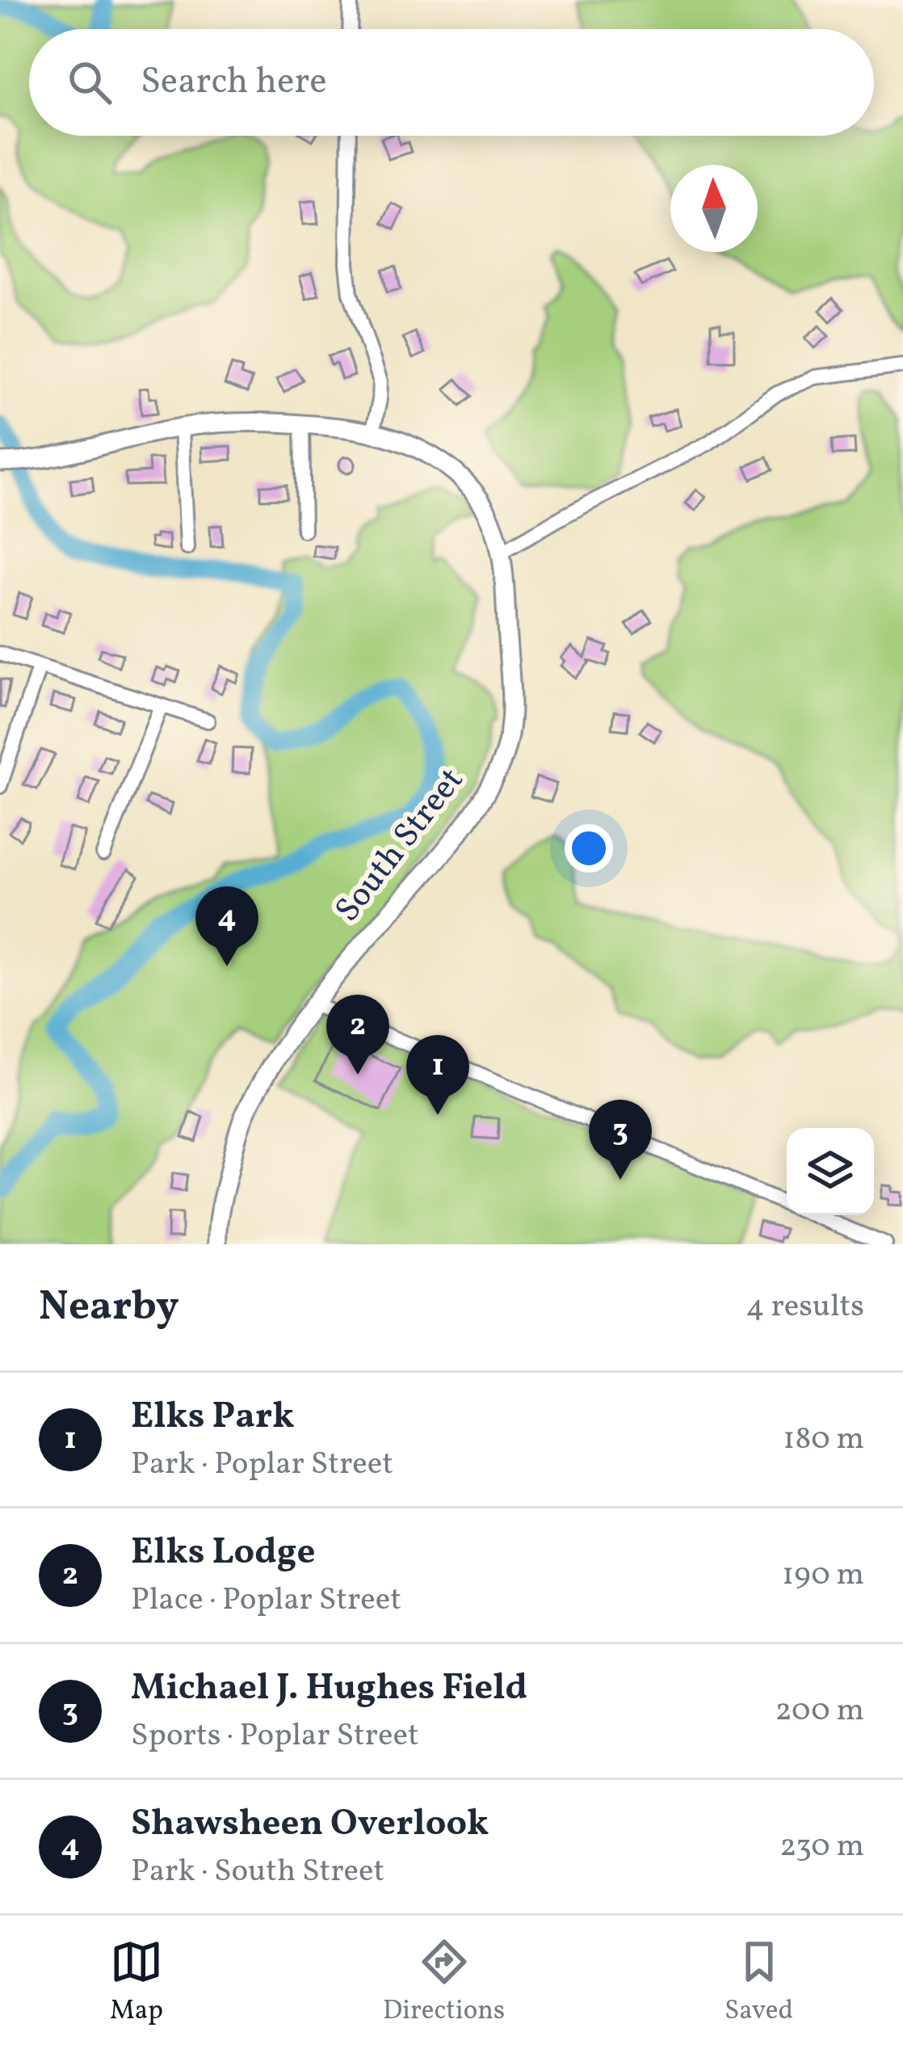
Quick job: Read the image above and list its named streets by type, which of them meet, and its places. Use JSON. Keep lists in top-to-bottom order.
{
  "streets": {
    "street": ["South Street"]
  },
  "north": "top",
  "page": {
    "search": "Search here",
    "pins": [
      "4",
      "2",
      "1",
      "3"
    ],
    "heading": ["Nearby", "4 results"],
    "list": [
      {
        "mark": "1",
        "name": "Elks Park",
        "note": "Park · Poplar Street",
        "value": "180 m"
      },
      {
        "mark": "2",
        "name": "Elks Lodge",
        "note": "Place · Poplar Street",
        "value": "190 m"
      },
      {
        "mark": "3",
        "name": "Michael J. Hughes Field",
        "note": "Sports · Poplar Street",
        "value": "200 m"
      },
      {
        "mark": "4",
        "name": "Shawsheen Overlook",
        "note": "Park · South Street",
        "value": "230 m"
      }
    ],
    "nav": ["Map", "Directions", "Saved"]
  }
}
